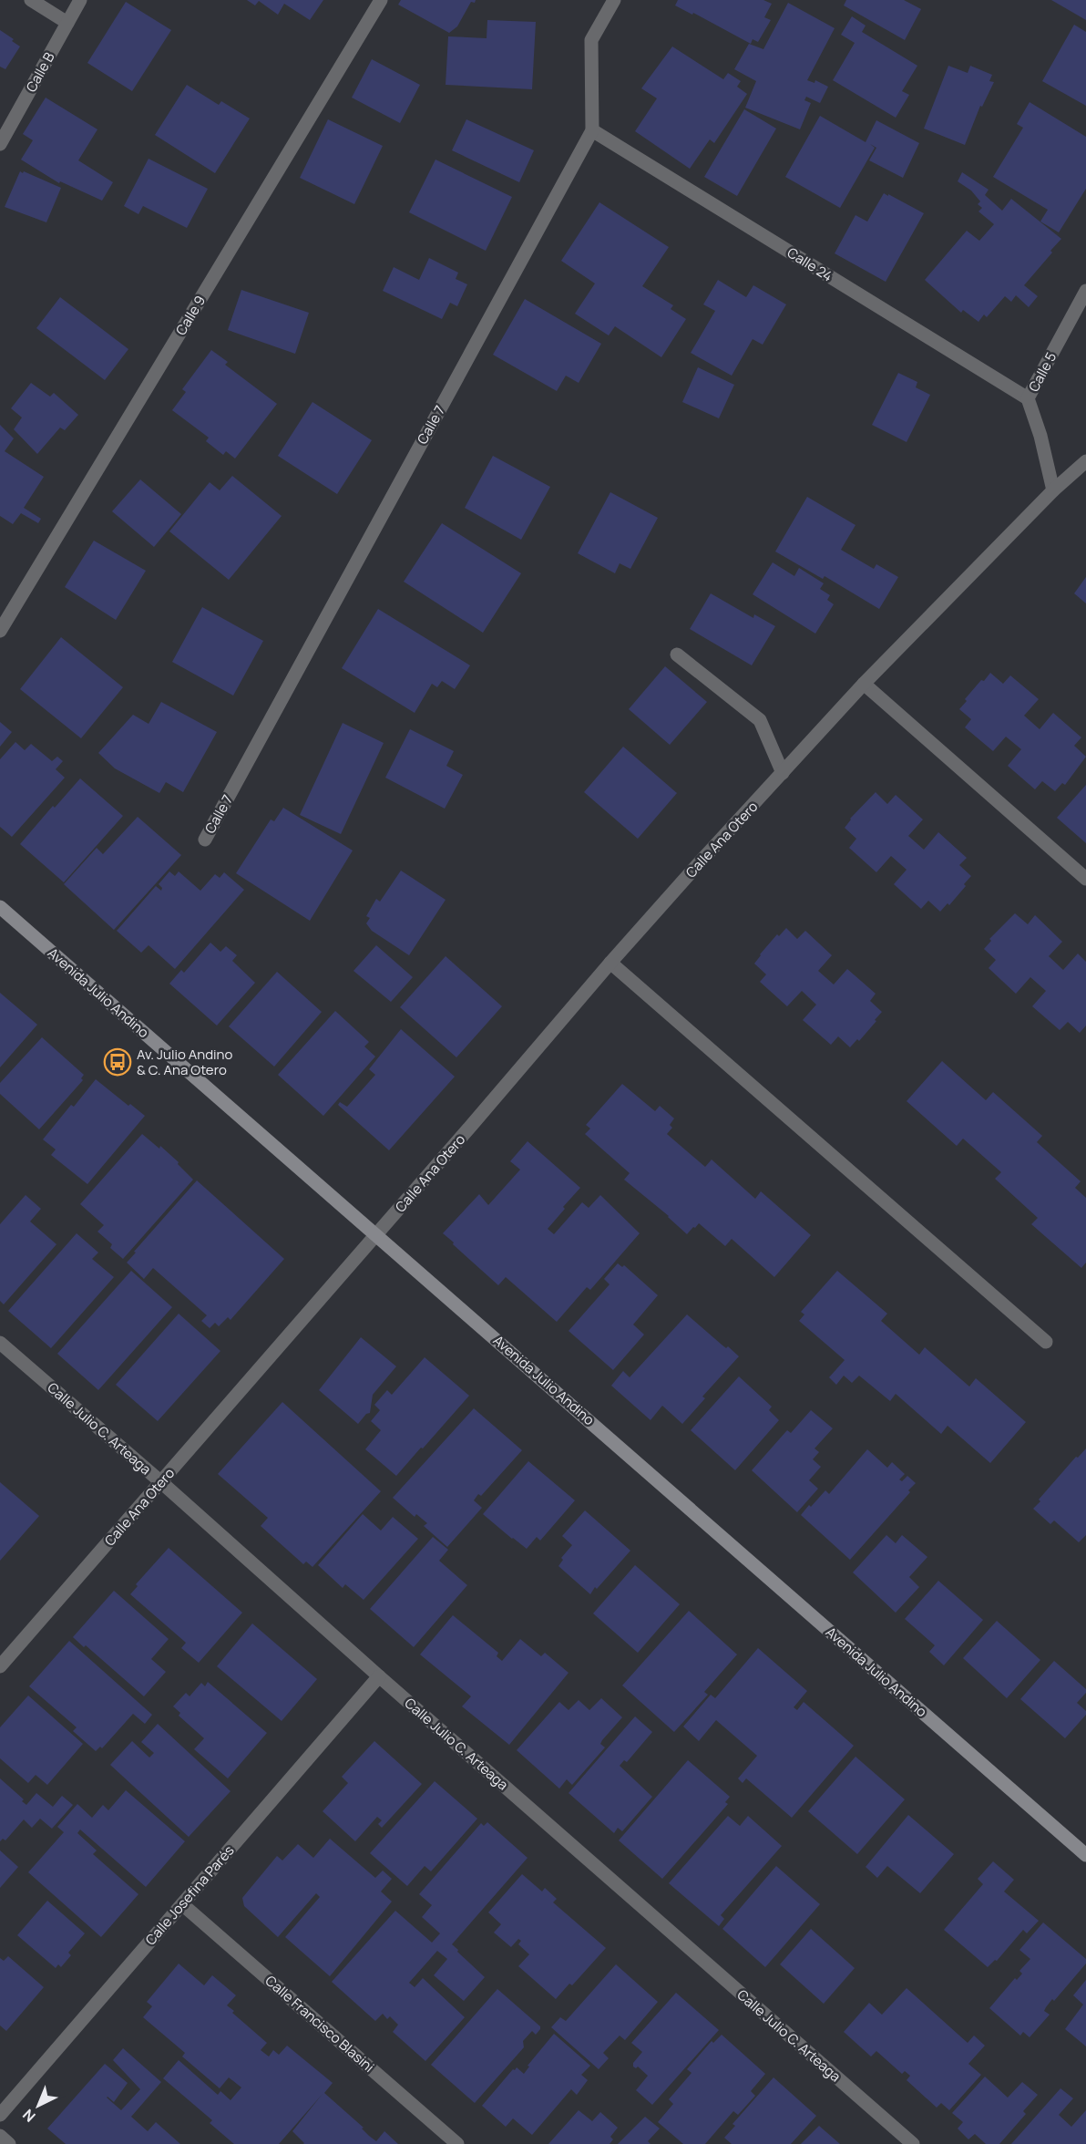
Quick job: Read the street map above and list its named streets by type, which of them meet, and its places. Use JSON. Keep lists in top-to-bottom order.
{
  "streets": {
    "street": [
      "Calle B",
      "Calle 24",
      "Calle 9",
      "Calle 5",
      "Calle 7",
      "Calle Ana Otero",
      "Avenida Julio Andino",
      "Calle Julio C. Arteaga",
      "Calle Josefina Parés",
      "Calle Francisco Blasini"
    ]
  },
  "crossings": [
    ["Calle 24", "Calle 5"],
    ["Calle 24", "Calle 7"],
    ["Calle 5", "Calle Ana Otero"],
    ["Calle Ana Otero", "Avenida Julio Andino"],
    ["Calle Ana Otero", "Calle Julio C. Arteaga"],
    ["Calle Julio C. Arteaga", "Calle Josefina Parés"],
    ["Calle Josefina Parés", "Calle Francisco Blasini"]
  ],
  "places": {
    "bus stop": ["Av. Julio Andino & C. Ana Otero"]
  },
  "north": "bottom left"
}
